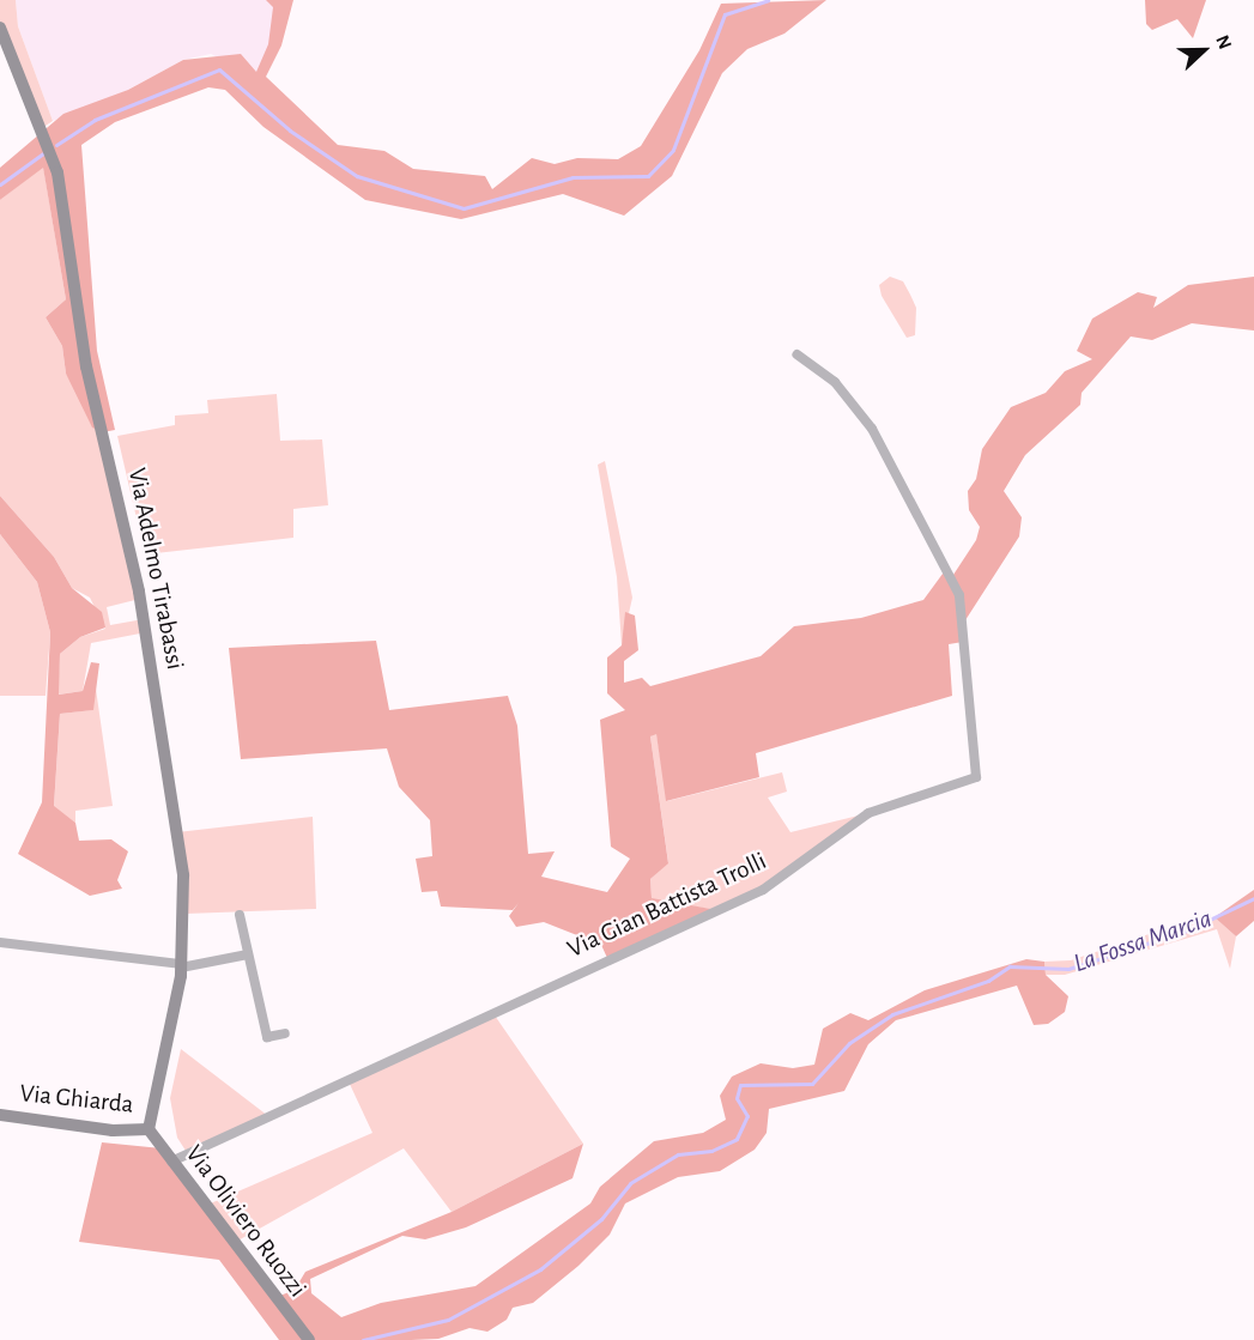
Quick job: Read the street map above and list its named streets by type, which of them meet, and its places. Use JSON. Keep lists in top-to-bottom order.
{
  "streets": {
    "street": [
      "Via Adelmo Tirabassi",
      "Via Gian Battista Trolli",
      "Via Ghiarda",
      "Via Oliviero Ruozzi"
    ]
  },
  "crossings": [
    ["Via Adelmo Tirabassi", "Via Ghiarda"],
    ["Via Adelmo Tirabassi", "Via Oliviero Ruozzi"],
    ["Via Gian Battista Trolli", "Via Oliviero Ruozzi"],
    ["Via Ghiarda", "Via Oliviero Ruozzi"]
  ],
  "water": ["La Fossa Marcia"],
  "north": "right"
}
